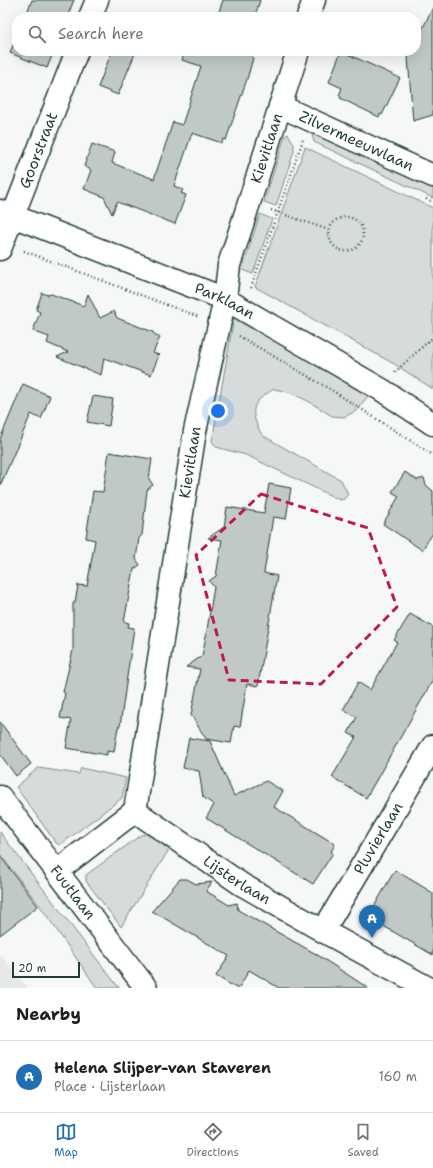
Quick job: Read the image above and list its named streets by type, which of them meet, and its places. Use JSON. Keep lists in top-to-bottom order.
{
  "streets": {
    "street": [
      "Zilvermeeuwlaan",
      "Kievitlaan",
      "Goorstraat",
      "Parklaan",
      "Pluvierlaan",
      "Lijsterlaan",
      "Fuutlaan"
    ]
  },
  "crossings": [
    ["Zilvermeeuwlaan", "Kievitlaan"],
    ["Kievitlaan", "Parklaan"],
    ["Kievitlaan", "Lijsterlaan"],
    ["Goorstraat", "Parklaan"],
    ["Pluvierlaan", "Lijsterlaan"]
  ],
  "scale_bar": "20 m",
  "page": {
    "search": "Search here",
    "pins": "A",
    "scale": "20 m",
    "heading": "Nearby",
    "list": [
      {
        "mark": "A",
        "name": "Helena Slijper-van Staveren",
        "note": "Place · Lijsterlaan",
        "value": "160 m"
      }
    ],
    "nav": ["Map", "Directions", "Saved"]
  }
}
